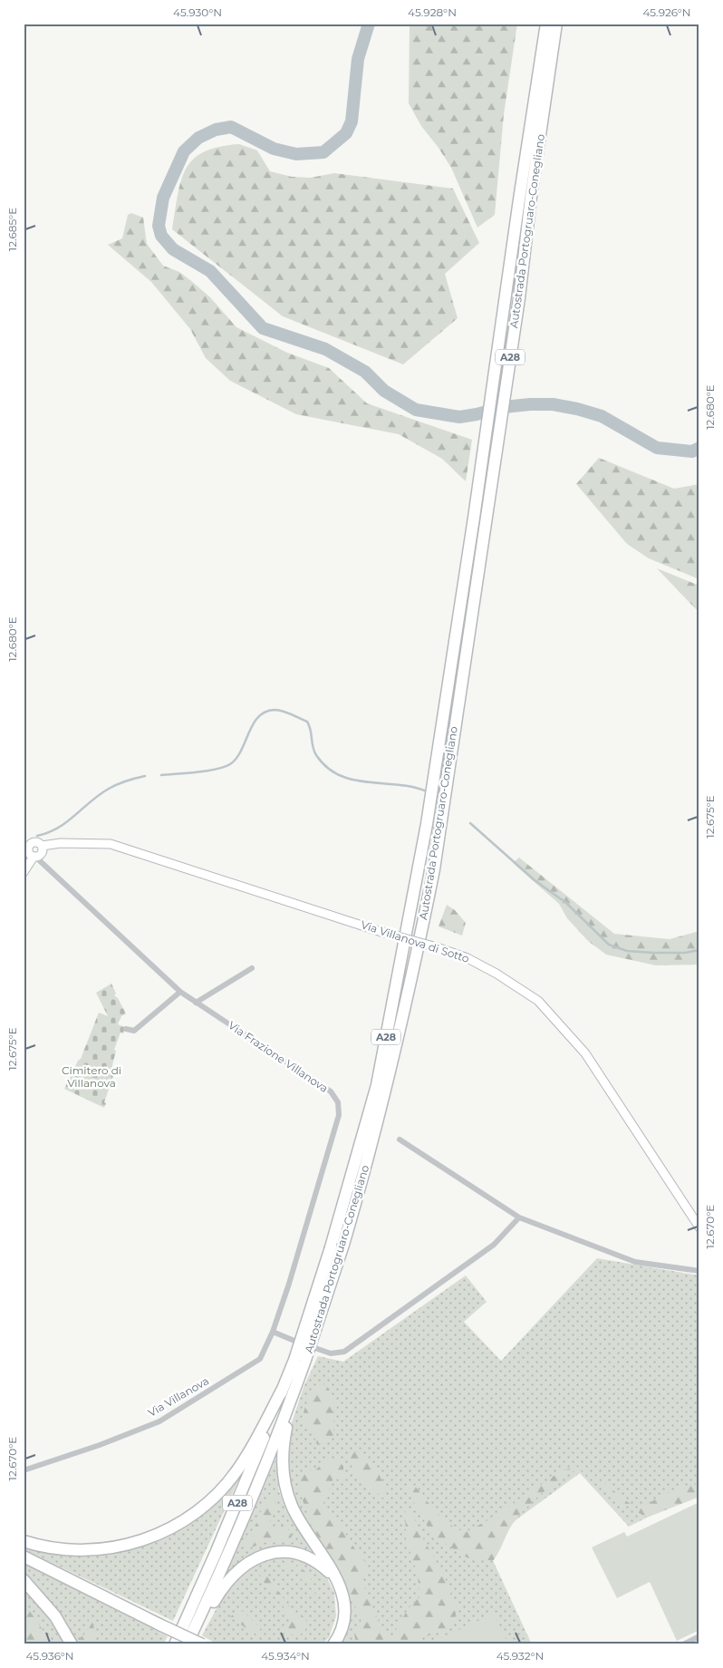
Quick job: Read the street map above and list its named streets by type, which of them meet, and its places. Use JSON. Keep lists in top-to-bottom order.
{
  "streets": {
    "highway": ["Autostrada Portogruaro-Conegliano", "A28"],
    "street": ["Via Villanova di Sotto", "Via Frazione Villanova", "Via Villanova"]
  },
  "crossings": [
    ["Via Villanova di Sotto", "Via Frazione Villanova"],
    ["Via Frazione Villanova", "Via Villanova"]
  ],
  "parks": ["Cimitero di Villanova"],
  "coordinates": [
    "45.930°N",
    "45.928°N",
    "45.926°N",
    "12.685°E",
    "12.680°E",
    "12.675°E",
    "12.670°E",
    "45.936°N",
    "45.934°N",
    "45.932°N"
  ]
}
